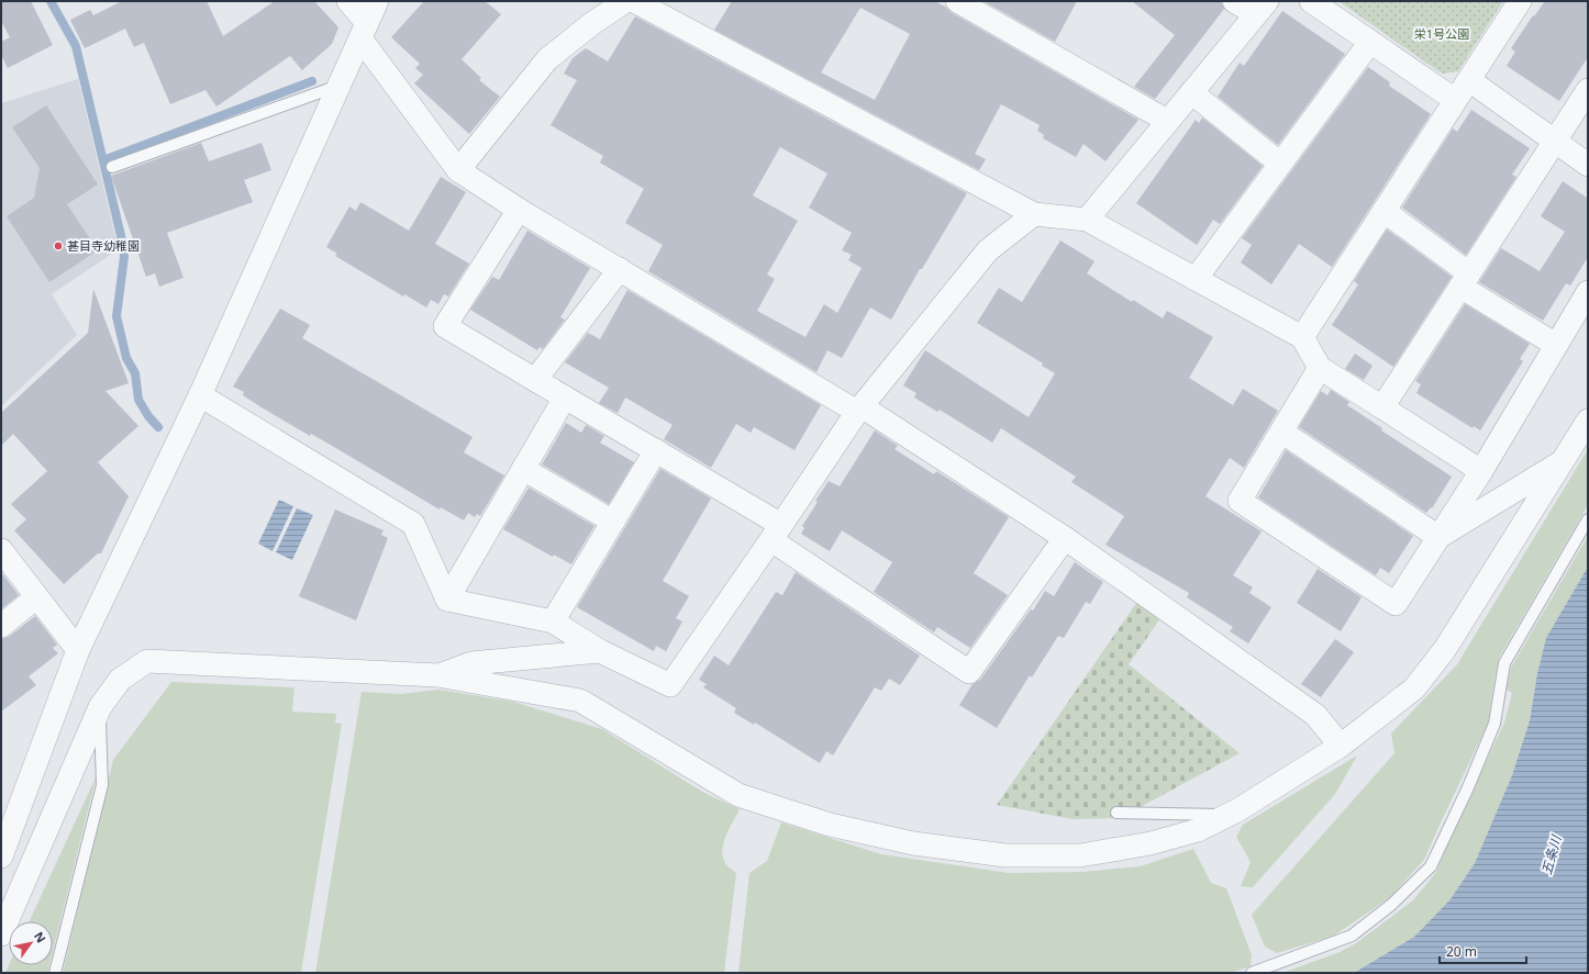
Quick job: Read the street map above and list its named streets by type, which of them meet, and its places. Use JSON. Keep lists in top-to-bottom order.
{
  "water": ["五条川"],
  "parks": ["栄1号公園"],
  "places": ["甚目寺幼稚園"],
  "scale_bar": "20 m",
  "north": "top right"
}
